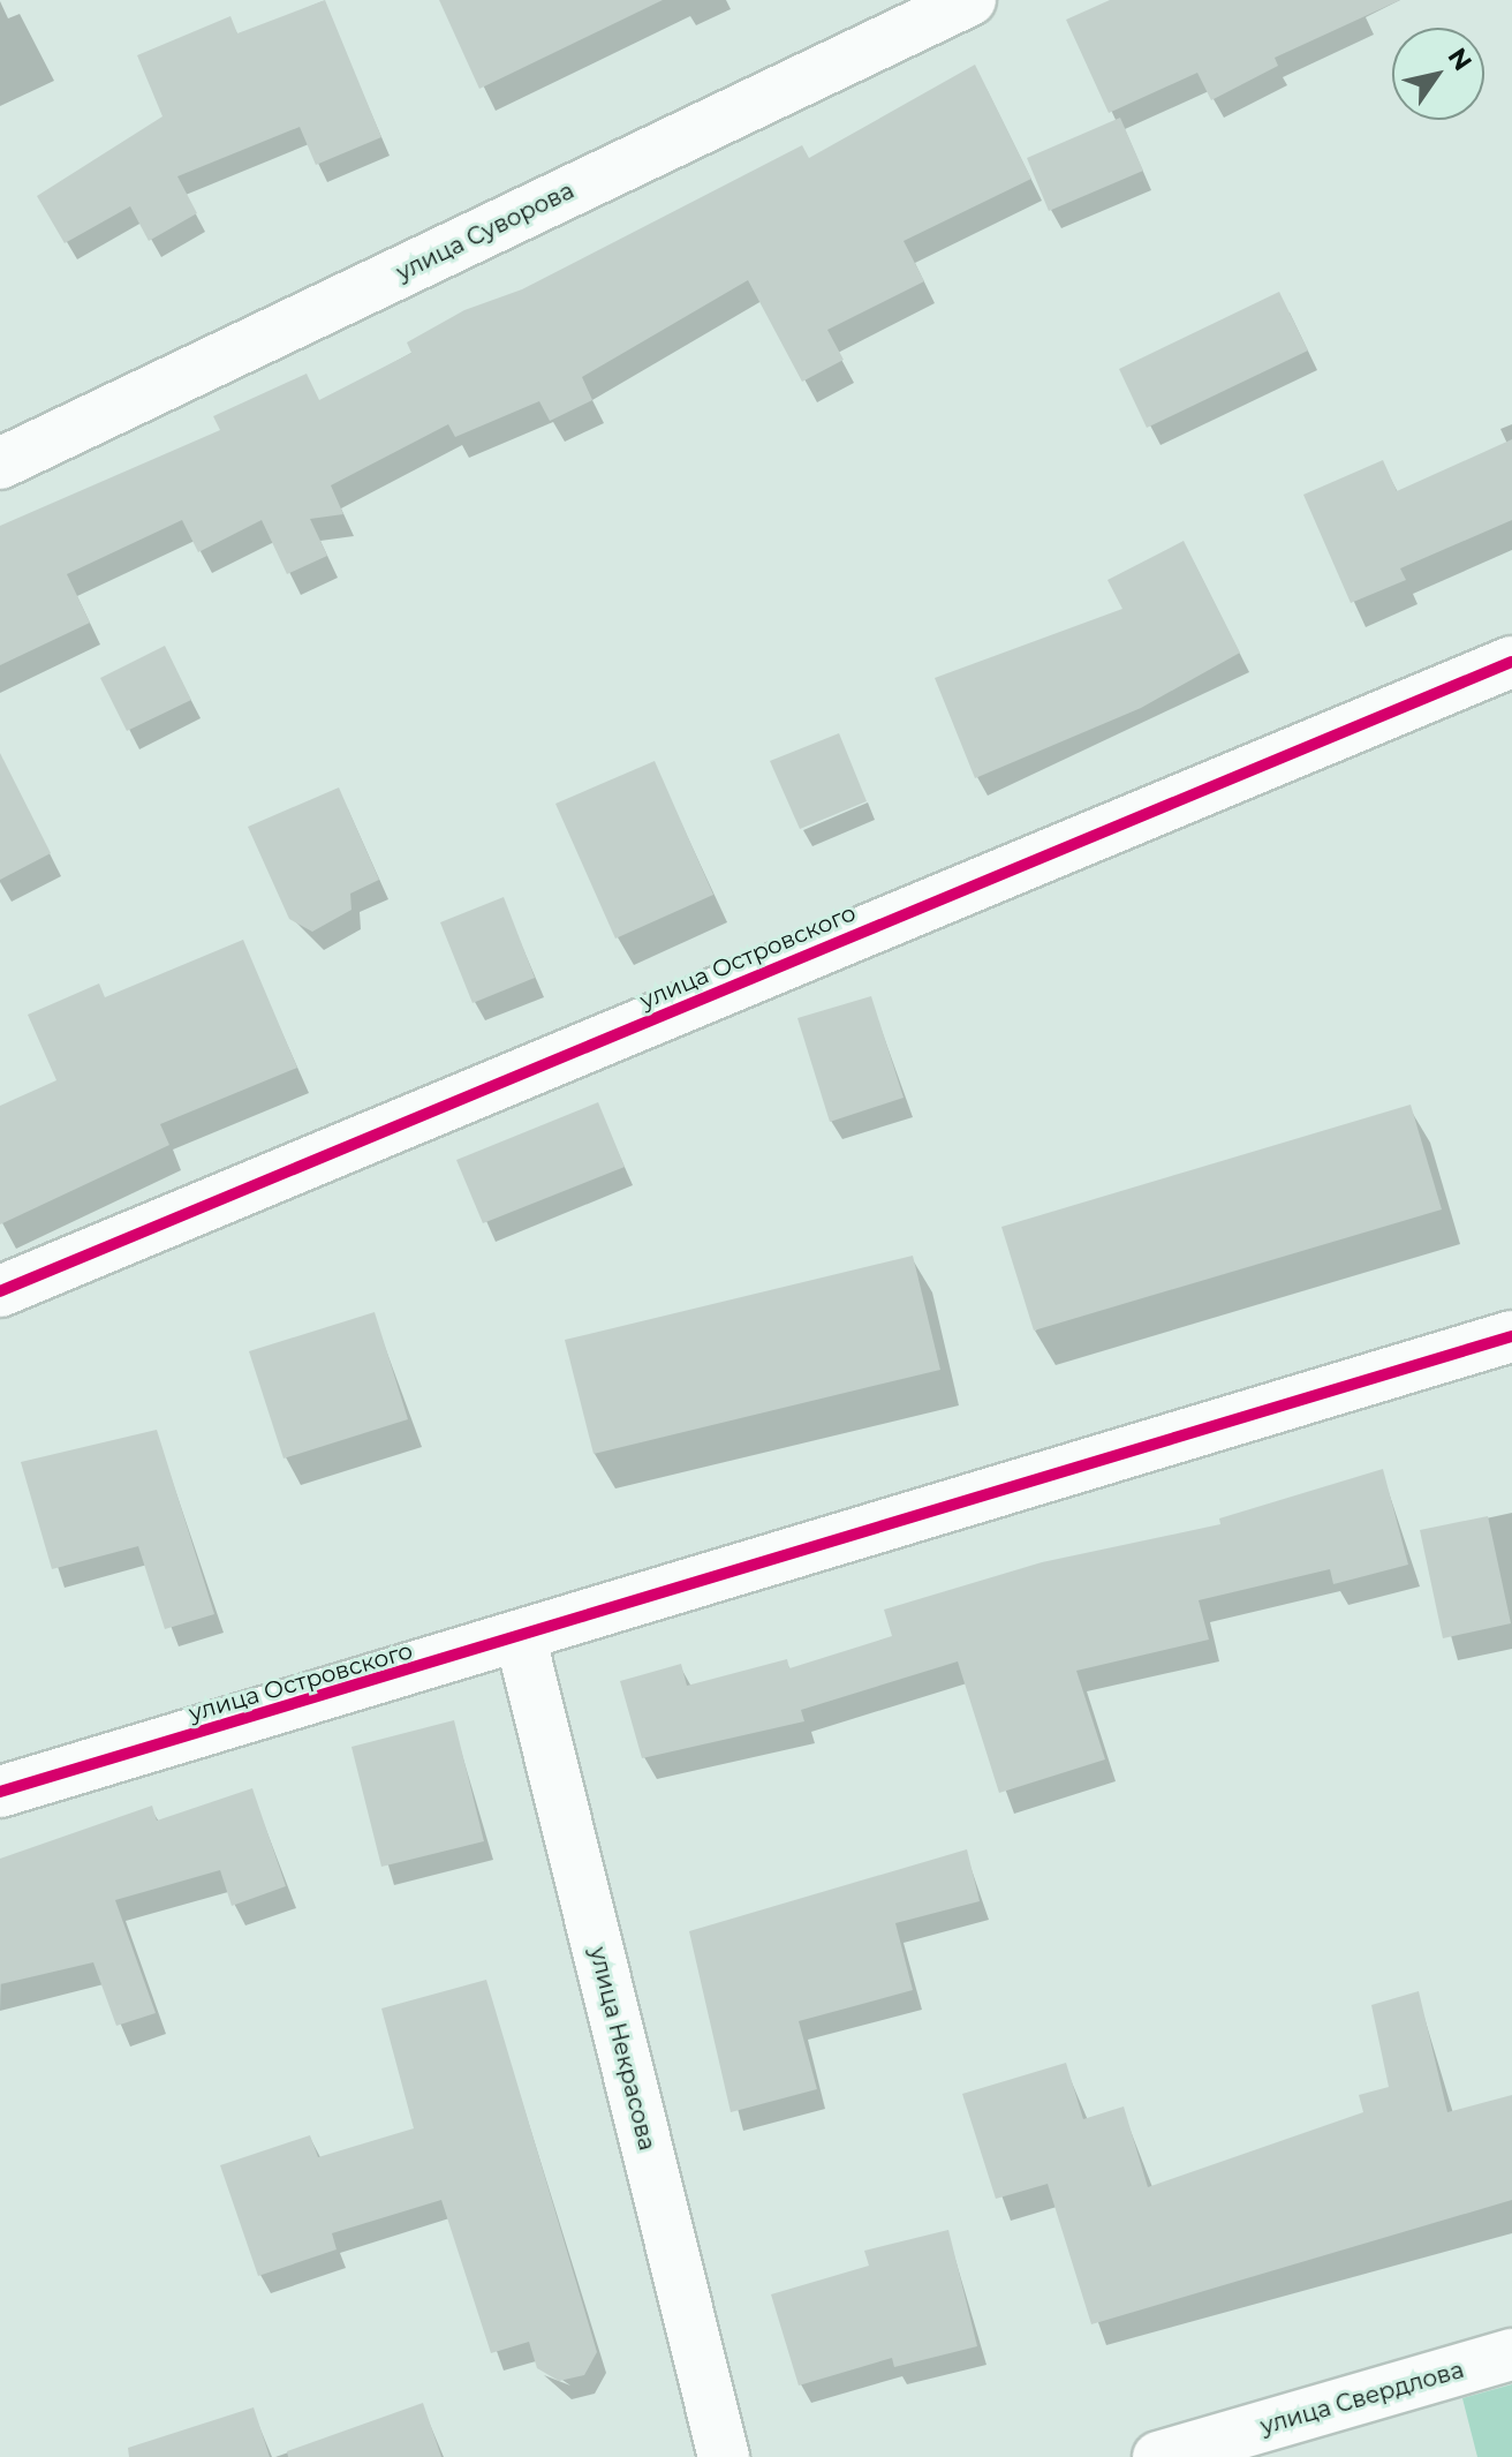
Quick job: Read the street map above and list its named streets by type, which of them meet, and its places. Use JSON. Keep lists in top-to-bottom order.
{
  "streets": {
    "street": [
      "улица Суворова",
      "улица Островского",
      "улица Некрасова",
      "улица Свердлова"
    ]
  },
  "crossings": [
    ["улица Островского", "улица Некрасова"]
  ],
  "north": "top right"
}
